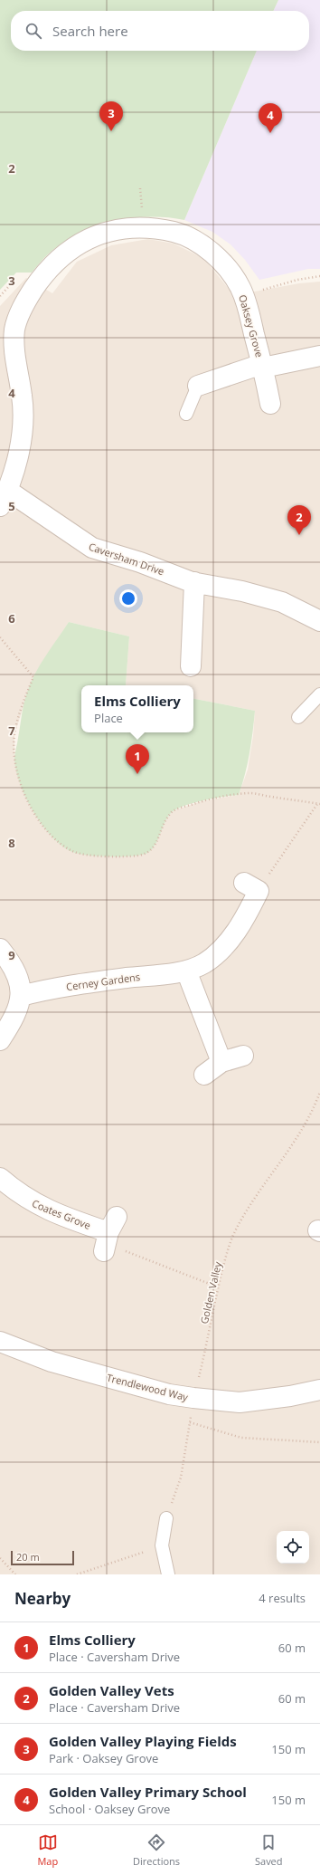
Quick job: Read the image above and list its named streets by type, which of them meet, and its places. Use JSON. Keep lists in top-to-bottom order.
{
  "streets": {
    "street": [
      "Oaksey Grove",
      "Caversham Drive",
      "Cerney Gardens",
      "Coates Grove",
      "Trendlewood Way"
    ],
    "path": ["Golden Valley"]
  },
  "crossings": [
    ["Oaksey Grove", "Caversham Drive"],
    ["Golden Valley", "Trendlewood Way"]
  ],
  "scale_bar": "20 m",
  "page": {
    "search": "Search here",
    "pins": [
      "3",
      "4",
      "2",
      "1"
    ],
    "popup": ["Elms Colliery", "Place"],
    "scale": "20 m",
    "heading": ["Nearby", "4 results"],
    "list": [
      {
        "mark": "1",
        "name": "Elms Colliery",
        "note": "Place · Caversham Drive",
        "value": "60 m"
      },
      {
        "mark": "2",
        "name": "Golden Valley Vets",
        "note": "Place · Caversham Drive",
        "value": "60 m"
      },
      {
        "mark": "3",
        "name": "Golden Valley Playing Fields",
        "note": "Park · Oaksey Grove",
        "value": "150 m"
      },
      {
        "mark": "4",
        "name": "Golden Valley Primary School",
        "note": "School · Oaksey Grove",
        "value": "150 m"
      }
    ],
    "nav": ["Map", "Directions", "Saved"]
  },
  "grid": {
    "rows": [
      "2",
      "3",
      "4",
      "5",
      "6",
      "7",
      "8",
      "9"
    ]
  }
}
